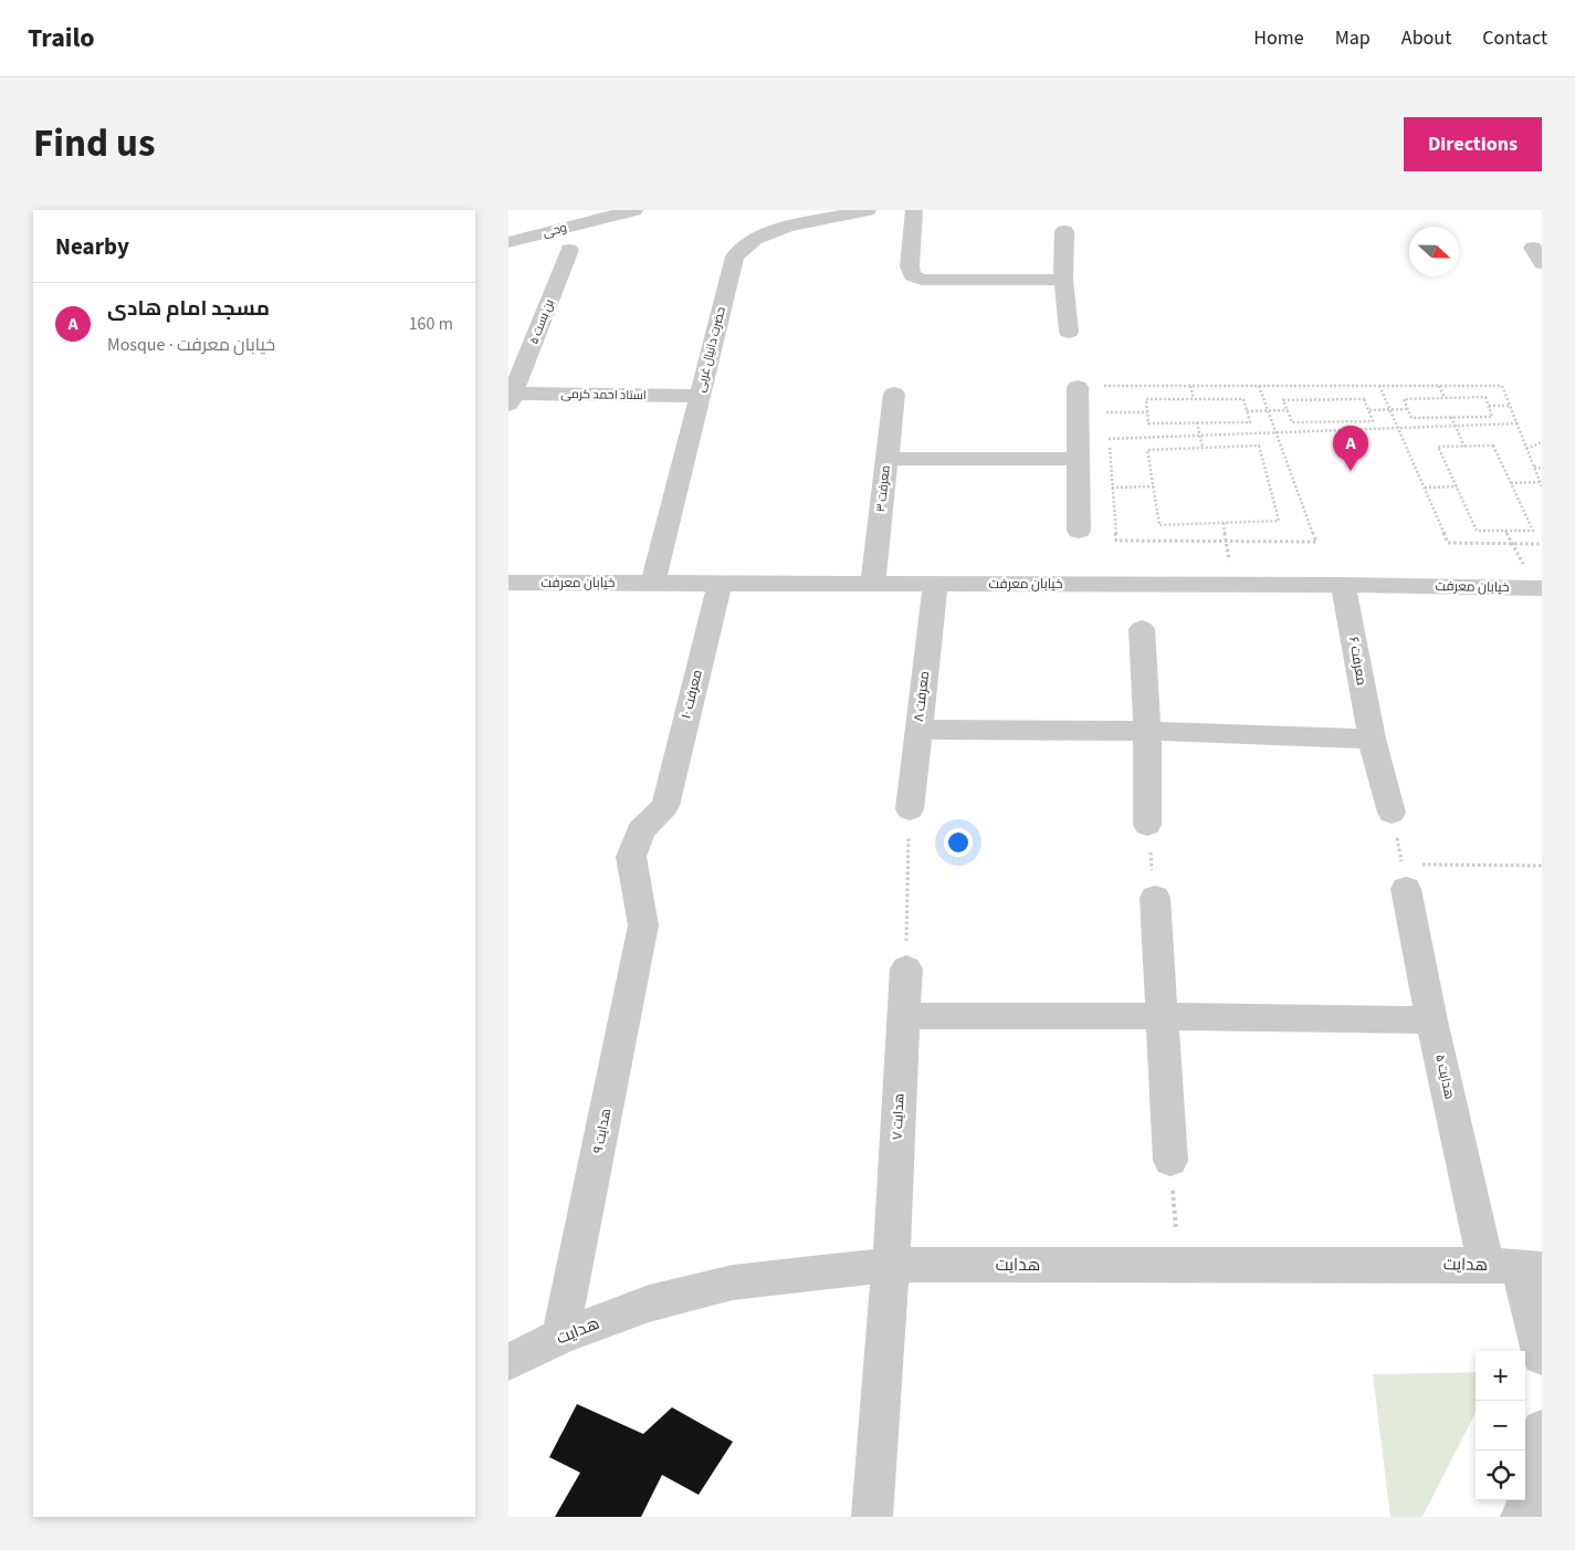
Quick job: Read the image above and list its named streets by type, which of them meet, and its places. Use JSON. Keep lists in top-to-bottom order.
{
  "streets": {
    "street": [
      "وحی",
      "بن بست ۵",
      "حضرت دانیال غربی",
      "استاد احمد کرمی",
      "معرفت ۳",
      "خیابان معرفت",
      "معرفت ۶",
      "معرفت ۱۰",
      "معرفت ۸",
      "هدایت ۵",
      "هدایت ۷",
      "هدایت ۹",
      "هدایت"
    ]
  },
  "crossings": [
    ["بن بست ۵", "استاد احمد کرمی"],
    ["حضرت دانیال غربی", "استاد احمد کرمی"],
    ["حضرت دانیال غربی", "خیابان معرفت"],
    ["معرفت ۳", "خیابان معرفت"],
    ["خیابان معرفت", "معرفت ۶"],
    ["خیابان معرفت", "معرفت ۱۰"],
    ["خیابان معرفت", "معرفت ۸"],
    ["معرفت ۱۰", "هدایت ۹"],
    ["هدایت ۵", "هدایت"],
    ["هدایت ۷", "هدایت"],
    ["هدایت ۹", "هدایت"]
  ],
  "north": "right",
  "page": {
    "header": "Trailo",
    "nav": [
      "Home",
      "Map",
      "About",
      "Contact"
    ],
    "title": "Find us",
    "buttons": "Directions",
    "heading": "Nearby",
    "list": [
      {
        "mark": "A",
        "name": "مسجد امام هادی",
        "note": "Mosque · خیابان معرفت",
        "value": "160 m"
      }
    ],
    "pins": "A",
    "map_buttons": ["+", "−"]
  }
}
